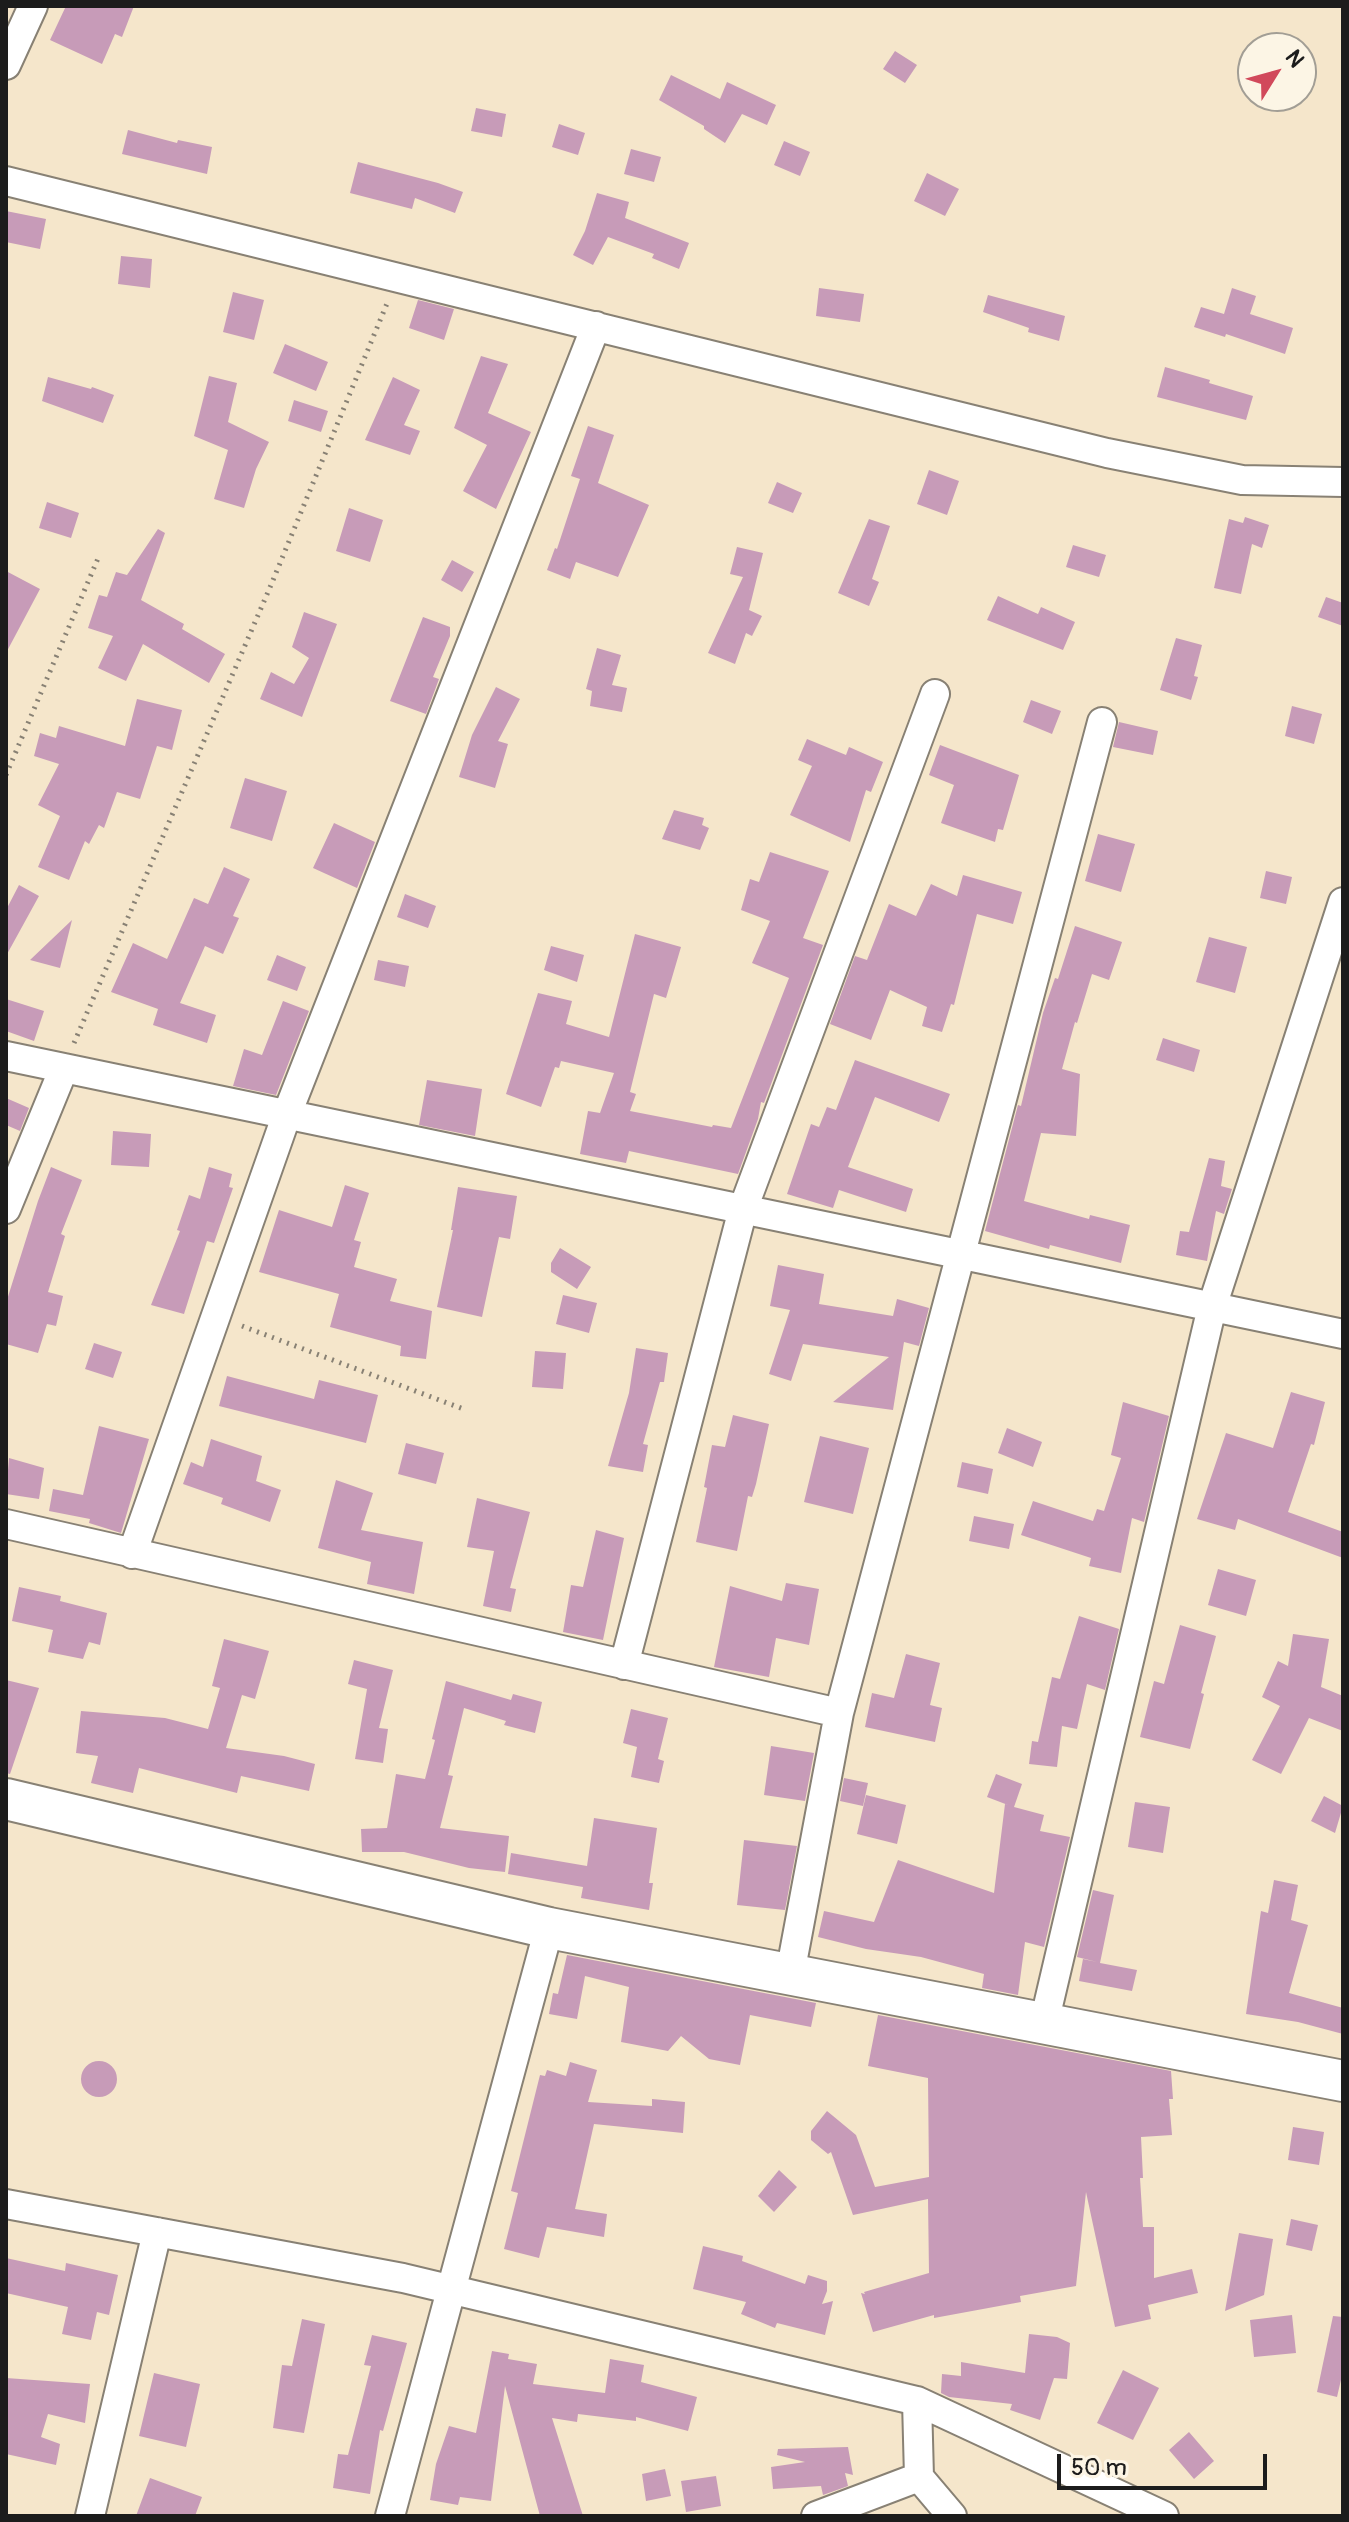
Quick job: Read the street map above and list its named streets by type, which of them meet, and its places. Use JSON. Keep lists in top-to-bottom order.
{
  "scale_bar": "50 m",
  "north": "top right"
}
